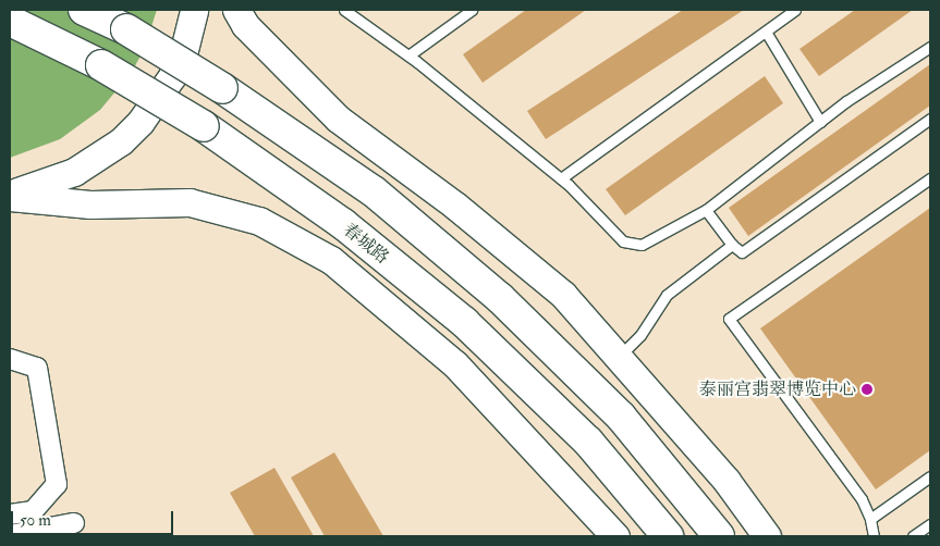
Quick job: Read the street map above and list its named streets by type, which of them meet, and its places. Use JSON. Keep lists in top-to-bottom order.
{
  "streets": {
    "main road": ["春城路"]
  },
  "places": ["泰丽宫翡翠博览中心"],
  "scale_bar": "50 m"
}
